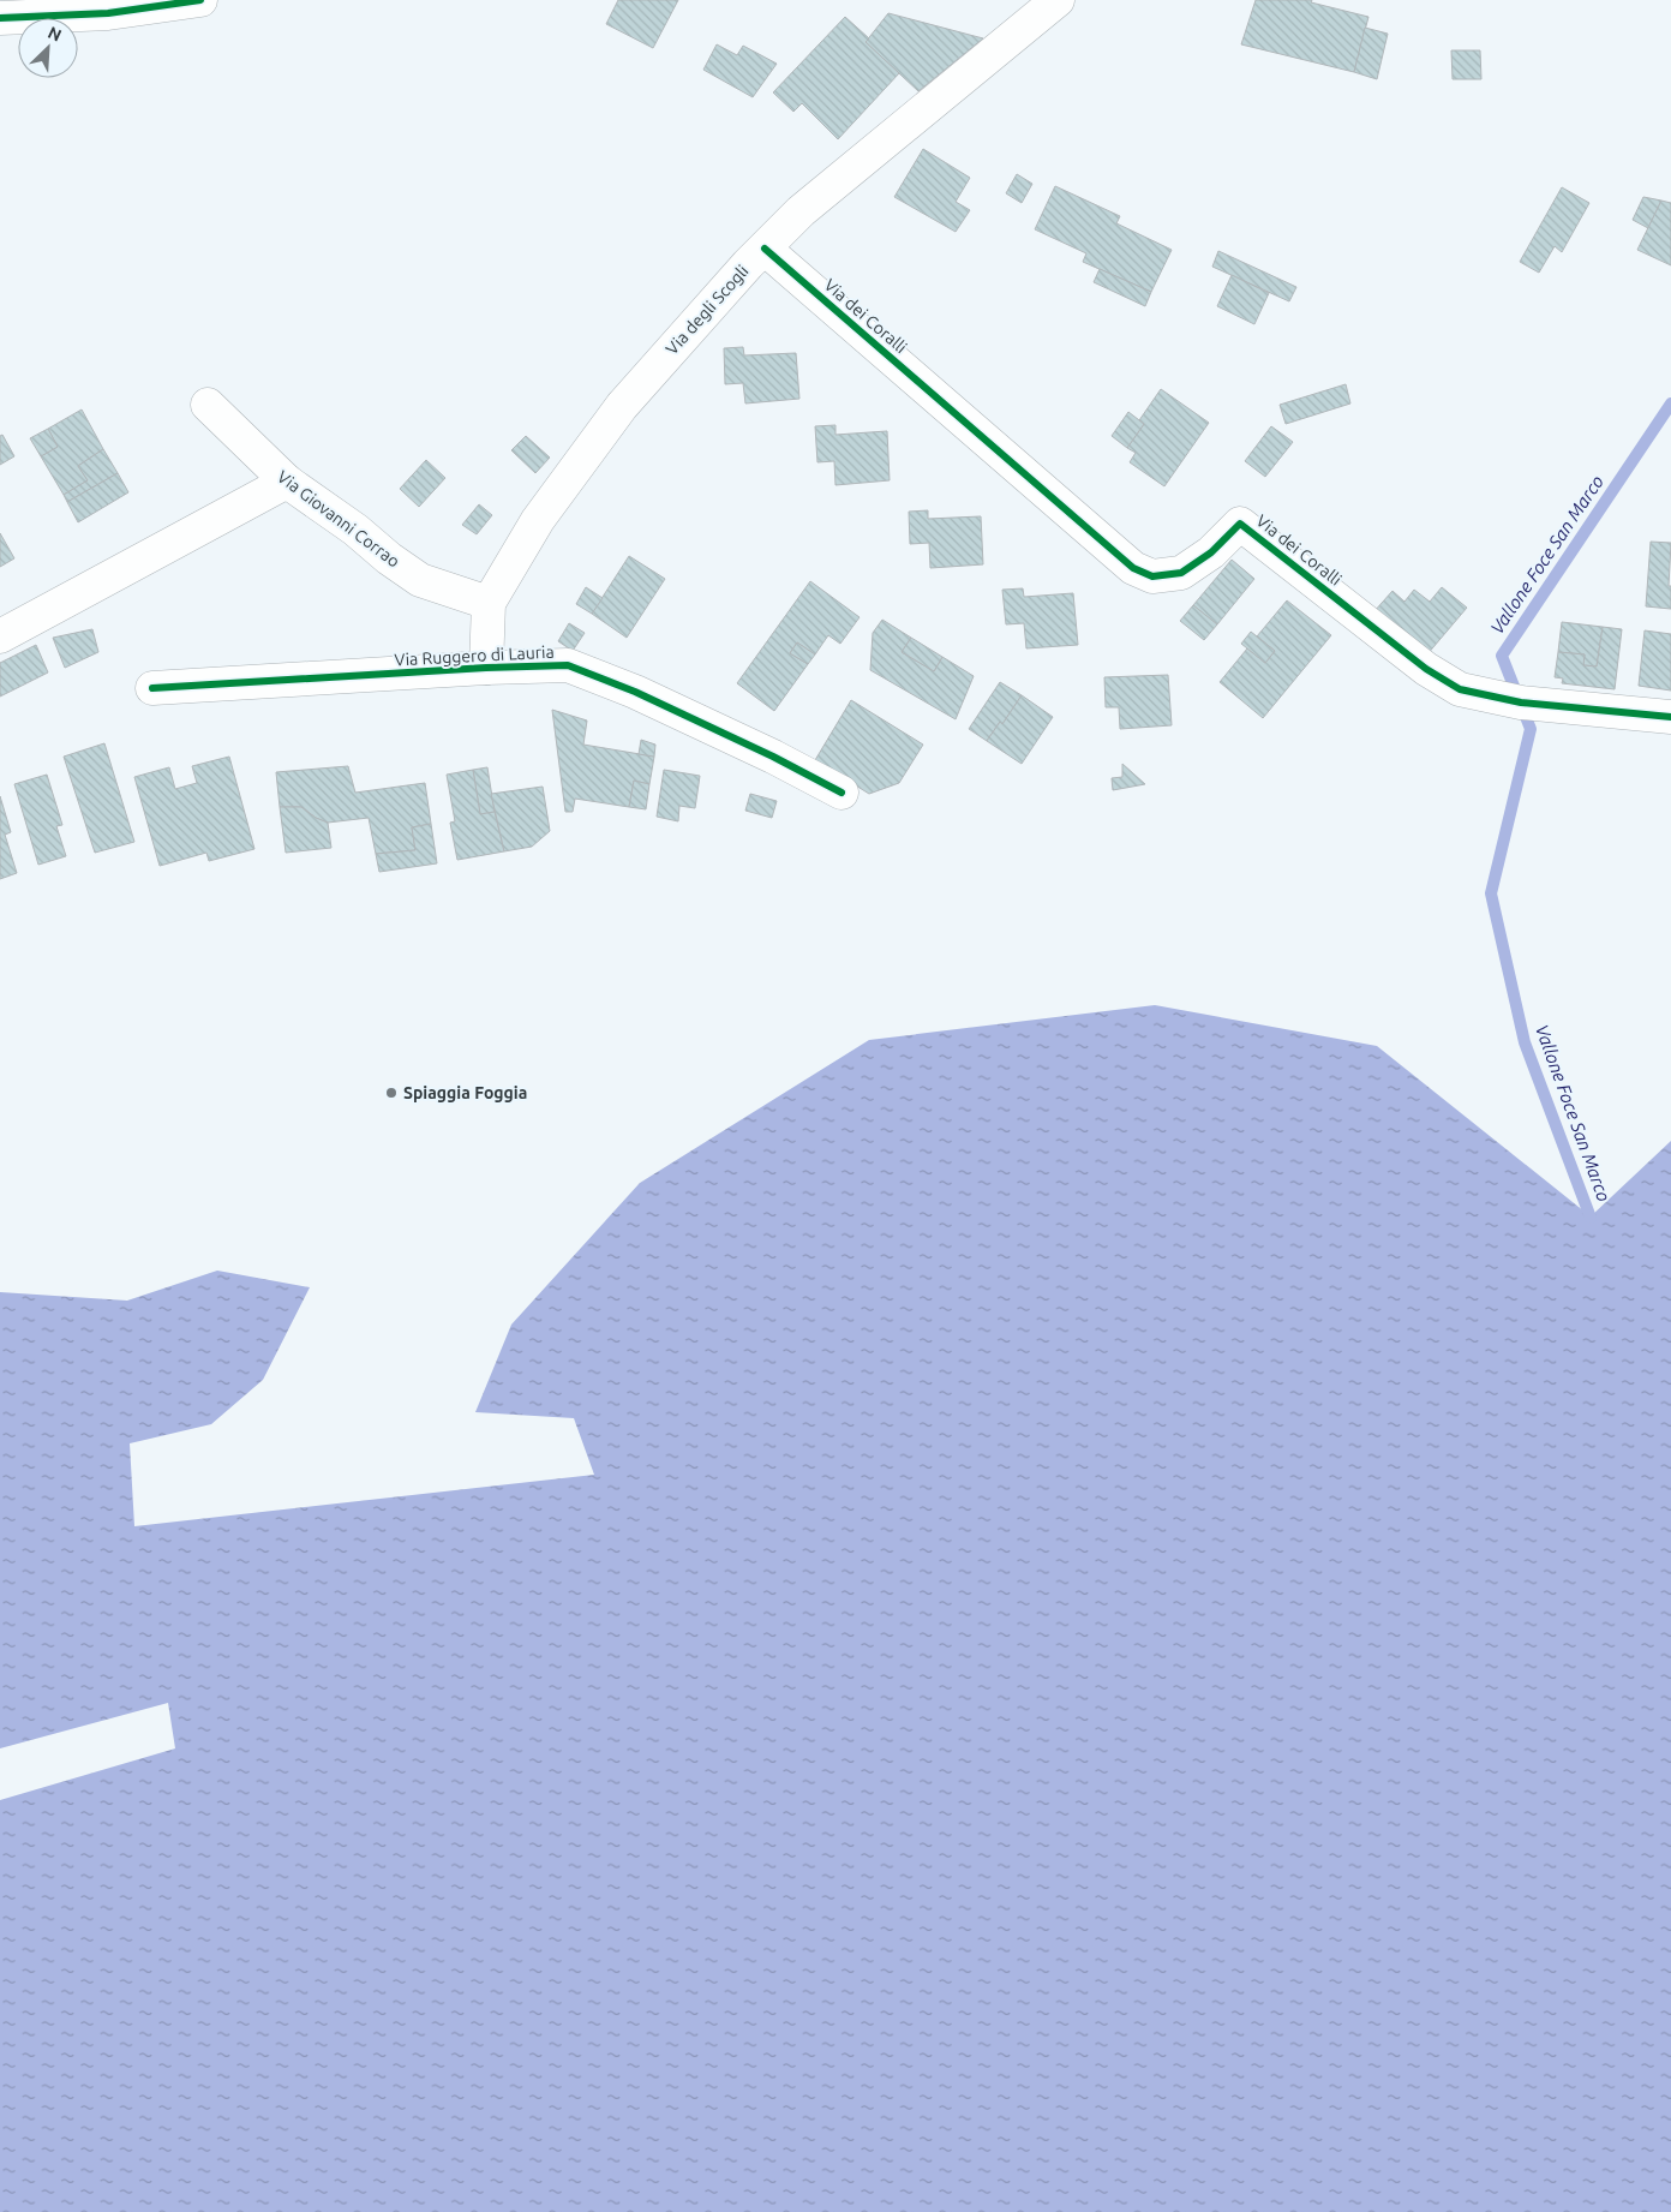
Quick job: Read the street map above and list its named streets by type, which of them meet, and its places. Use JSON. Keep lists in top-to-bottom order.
{
  "streets": {
    "street": [
      "Via degli Scogli",
      "Via dei Coralli",
      "Via Giovanni Corrao",
      "Via Ruggero di Lauria"
    ]
  },
  "crossings": [
    ["Via degli Scogli", "Via dei Coralli"],
    ["Via degli Scogli", "Via Giovanni Corrao"],
    ["Via degli Scogli", "Via Ruggero di Lauria"]
  ],
  "water": ["Vallone Foce San Marco"],
  "places": ["Spiaggia Foggia"],
  "north": "top right"
}
